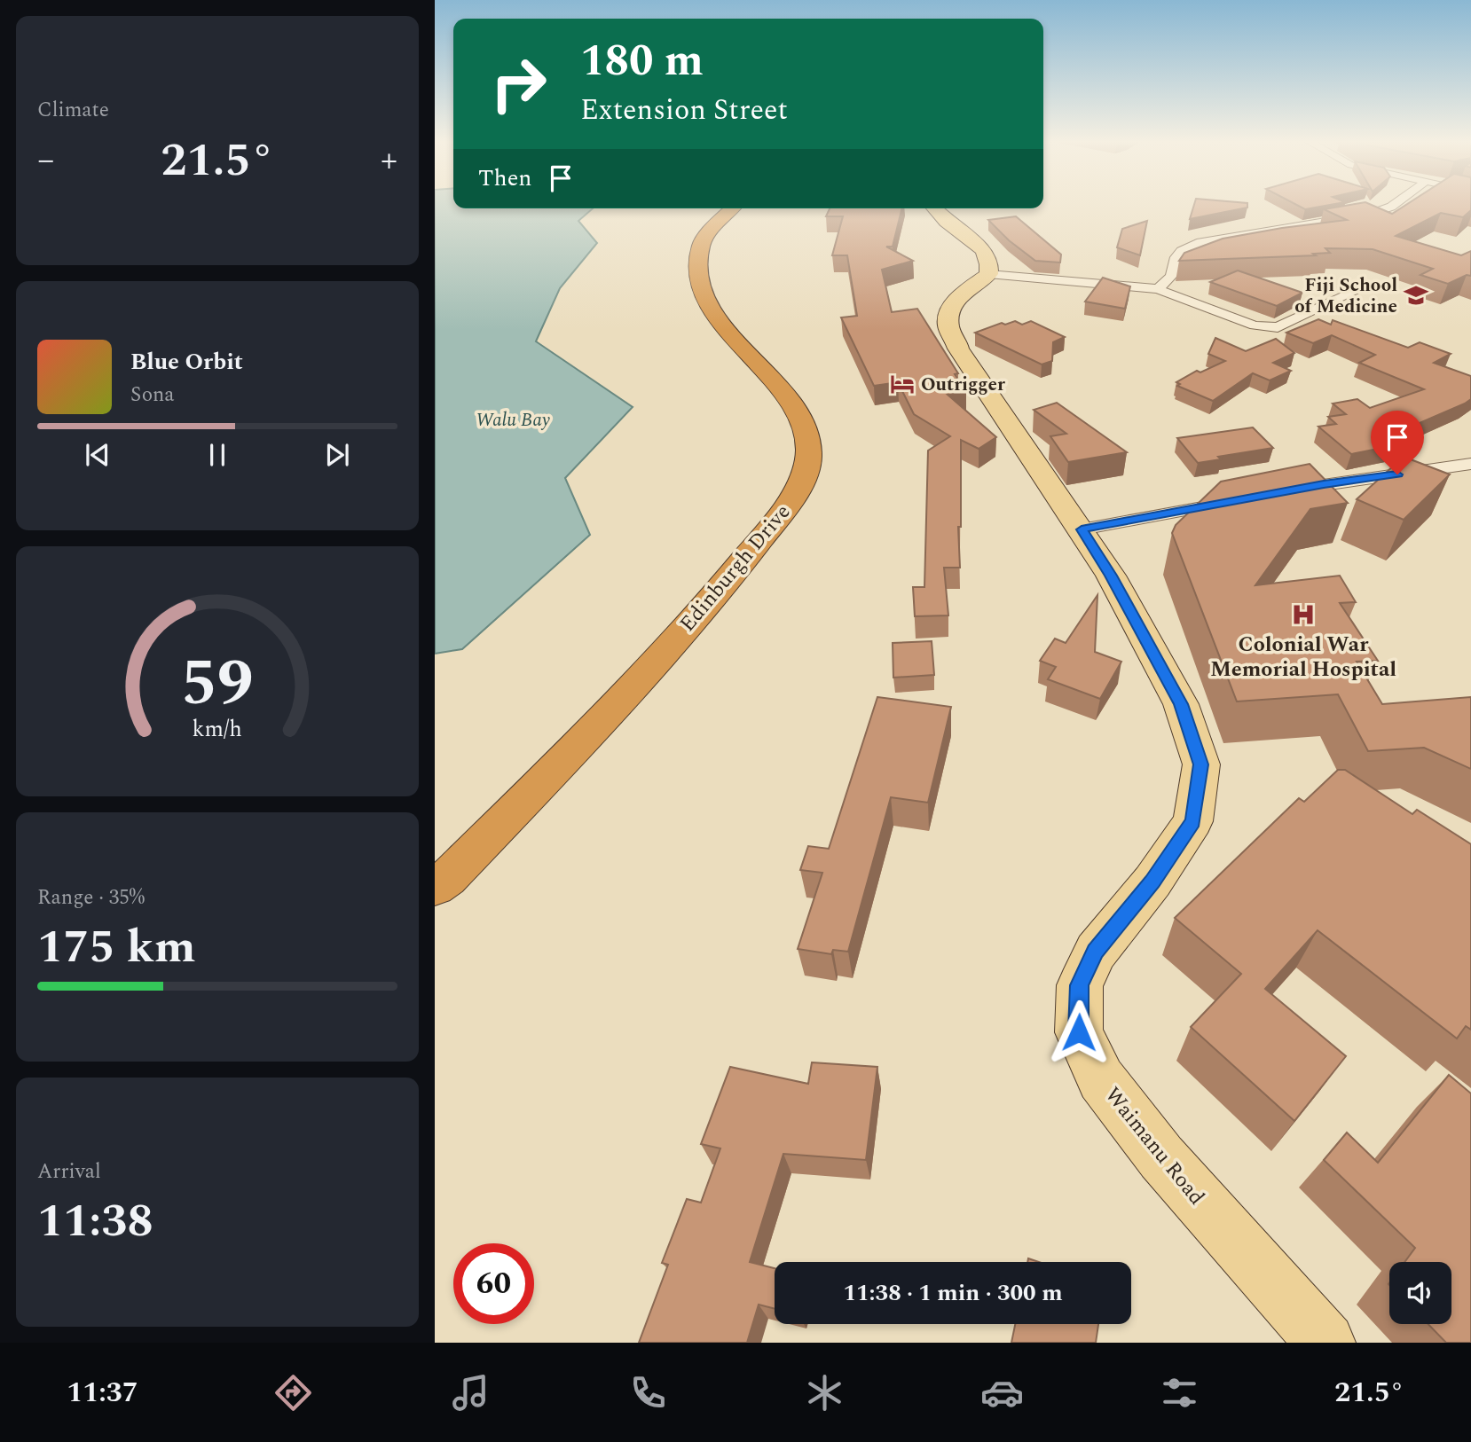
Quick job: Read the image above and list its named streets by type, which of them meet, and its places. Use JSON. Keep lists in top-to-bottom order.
{
  "streets": {
    "highway": ["Edinburgh Drive"],
    "main road": ["Waimanu Road"]
  },
  "water": ["Walu Bay"],
  "places": {
    "school or university": ["Fiji School of Medicine"],
    "hotel": ["Outrigger"],
    "hospital": ["Colonial War Memorial Hospital"]
  },
  "page": {
    "tile": [
      "Climate",
      ["Range · 35%", "175 km"],
      ["Arrival", "11:38"]
    ],
    "turn": ["180 m", "Extension Street"],
    "heat": ["−", "21.5°", "+"],
    "then": "Then",
    "song": ["Blue Orbit", "Sona"],
    "limit": "60",
    "trip": "11:38 · 1 min · 300 m",
    "tabs": ["11:37", "21.5°"],
    "gauge": ["59", "km/h"]
  }
}
